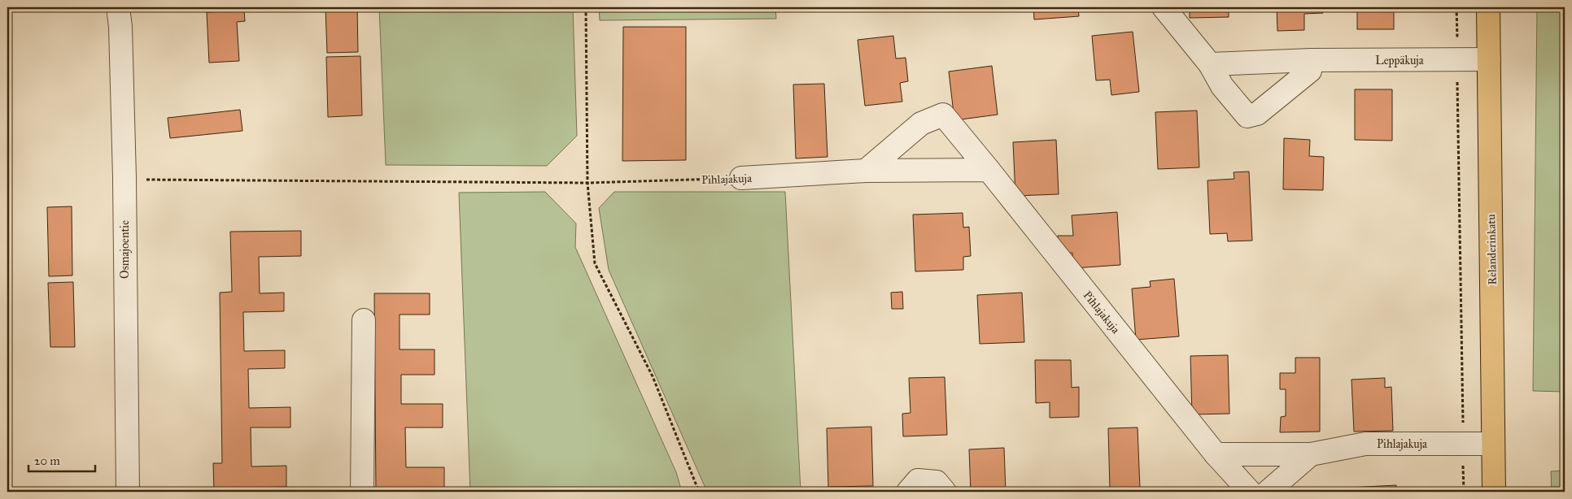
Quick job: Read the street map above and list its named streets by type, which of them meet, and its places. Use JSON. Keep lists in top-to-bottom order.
{
  "streets": {
    "main road": ["Relanderinkatu"],
    "street": ["Leppäkuja", "Pihlajakuja", "Osmajoentie"]
  },
  "crossings": [
    ["Leppäkuja", "Relanderinkatu"],
    ["Pihlajakuja", "Relanderinkatu"]
  ],
  "scale_bar": "20 m"
}
